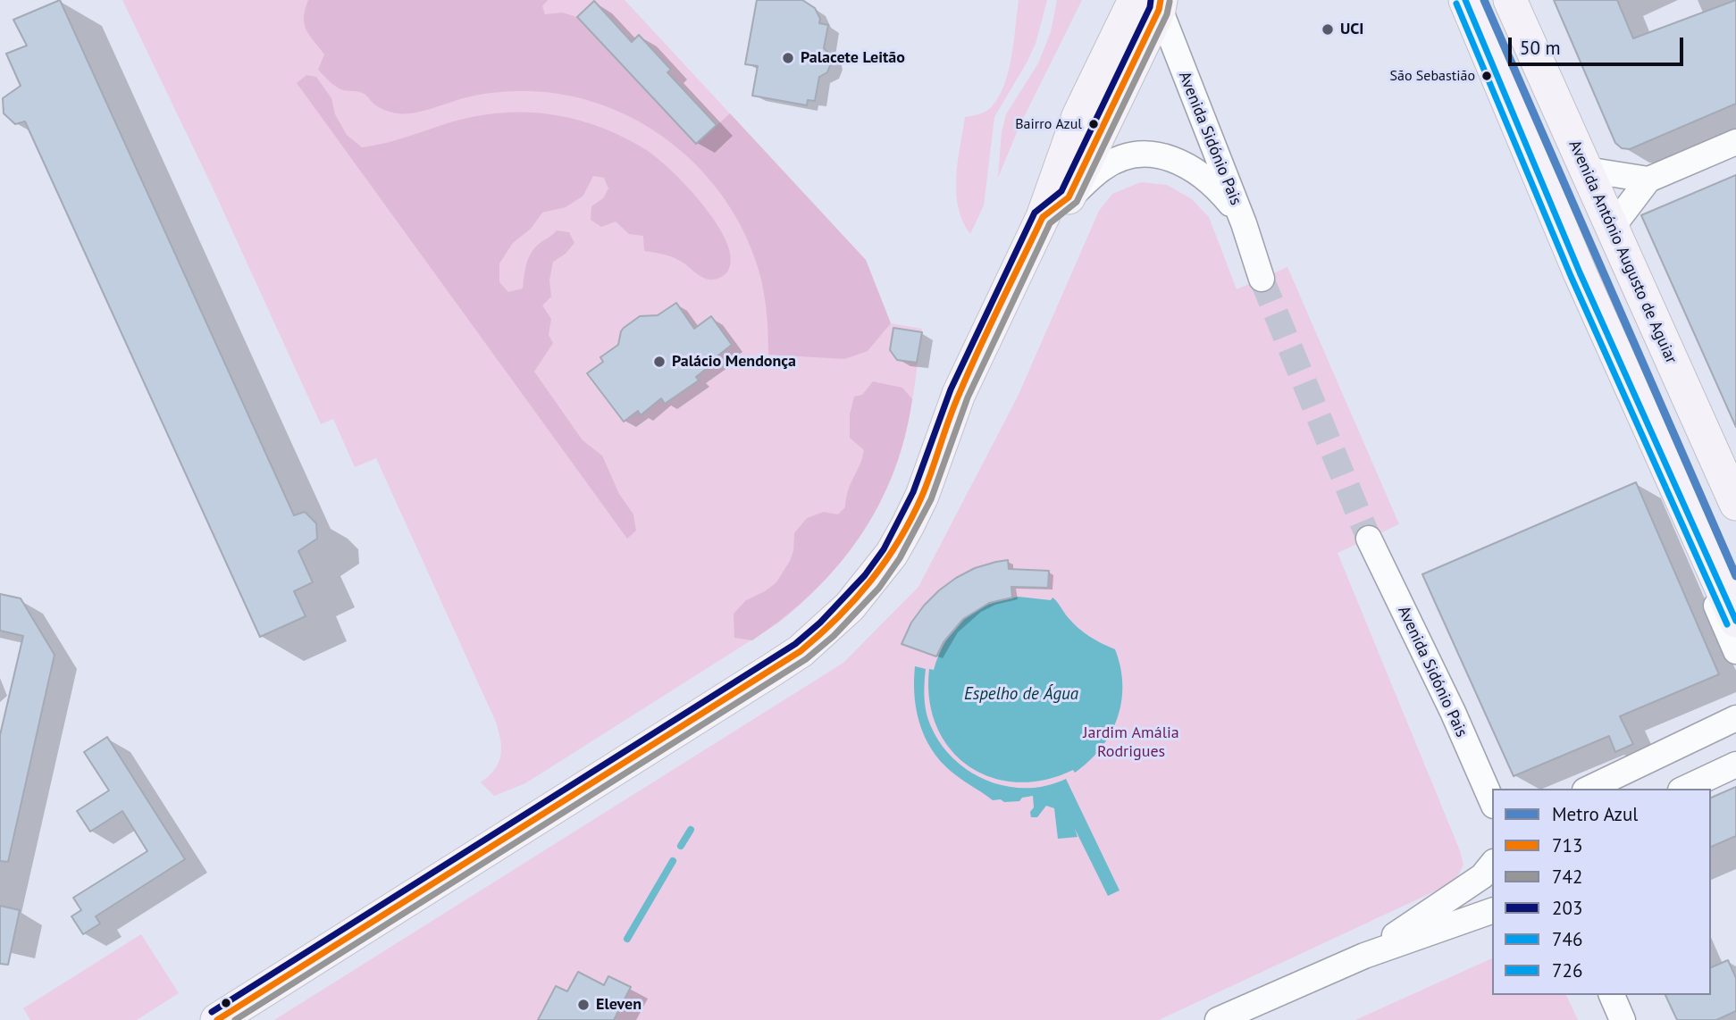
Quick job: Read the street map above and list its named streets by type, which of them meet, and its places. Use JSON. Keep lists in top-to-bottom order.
{
  "streets": {
    "main road": ["Avenida António Augusto de Aguiar"],
    "street": ["Avenida Sidónio Pais"]
  },
  "water": ["Espelho de Água"],
  "parks": ["Jardim Amália Rodrigues"],
  "places": [
    "UCI",
    "Palacete Leitão",
    "São Sebastião",
    "Bairro Azul",
    "Palácio Mendonça",
    "Eleven"
  ],
  "lines": [
    "metro line Azul",
    "transit line 713",
    "transit line 203",
    "transit line 746",
    "transit line 742",
    "transit line 726"
  ],
  "legend": [
    "Metro Azul",
    "713",
    "742",
    "203",
    "746",
    "726"
  ],
  "scale_bar": "50 m"
}
